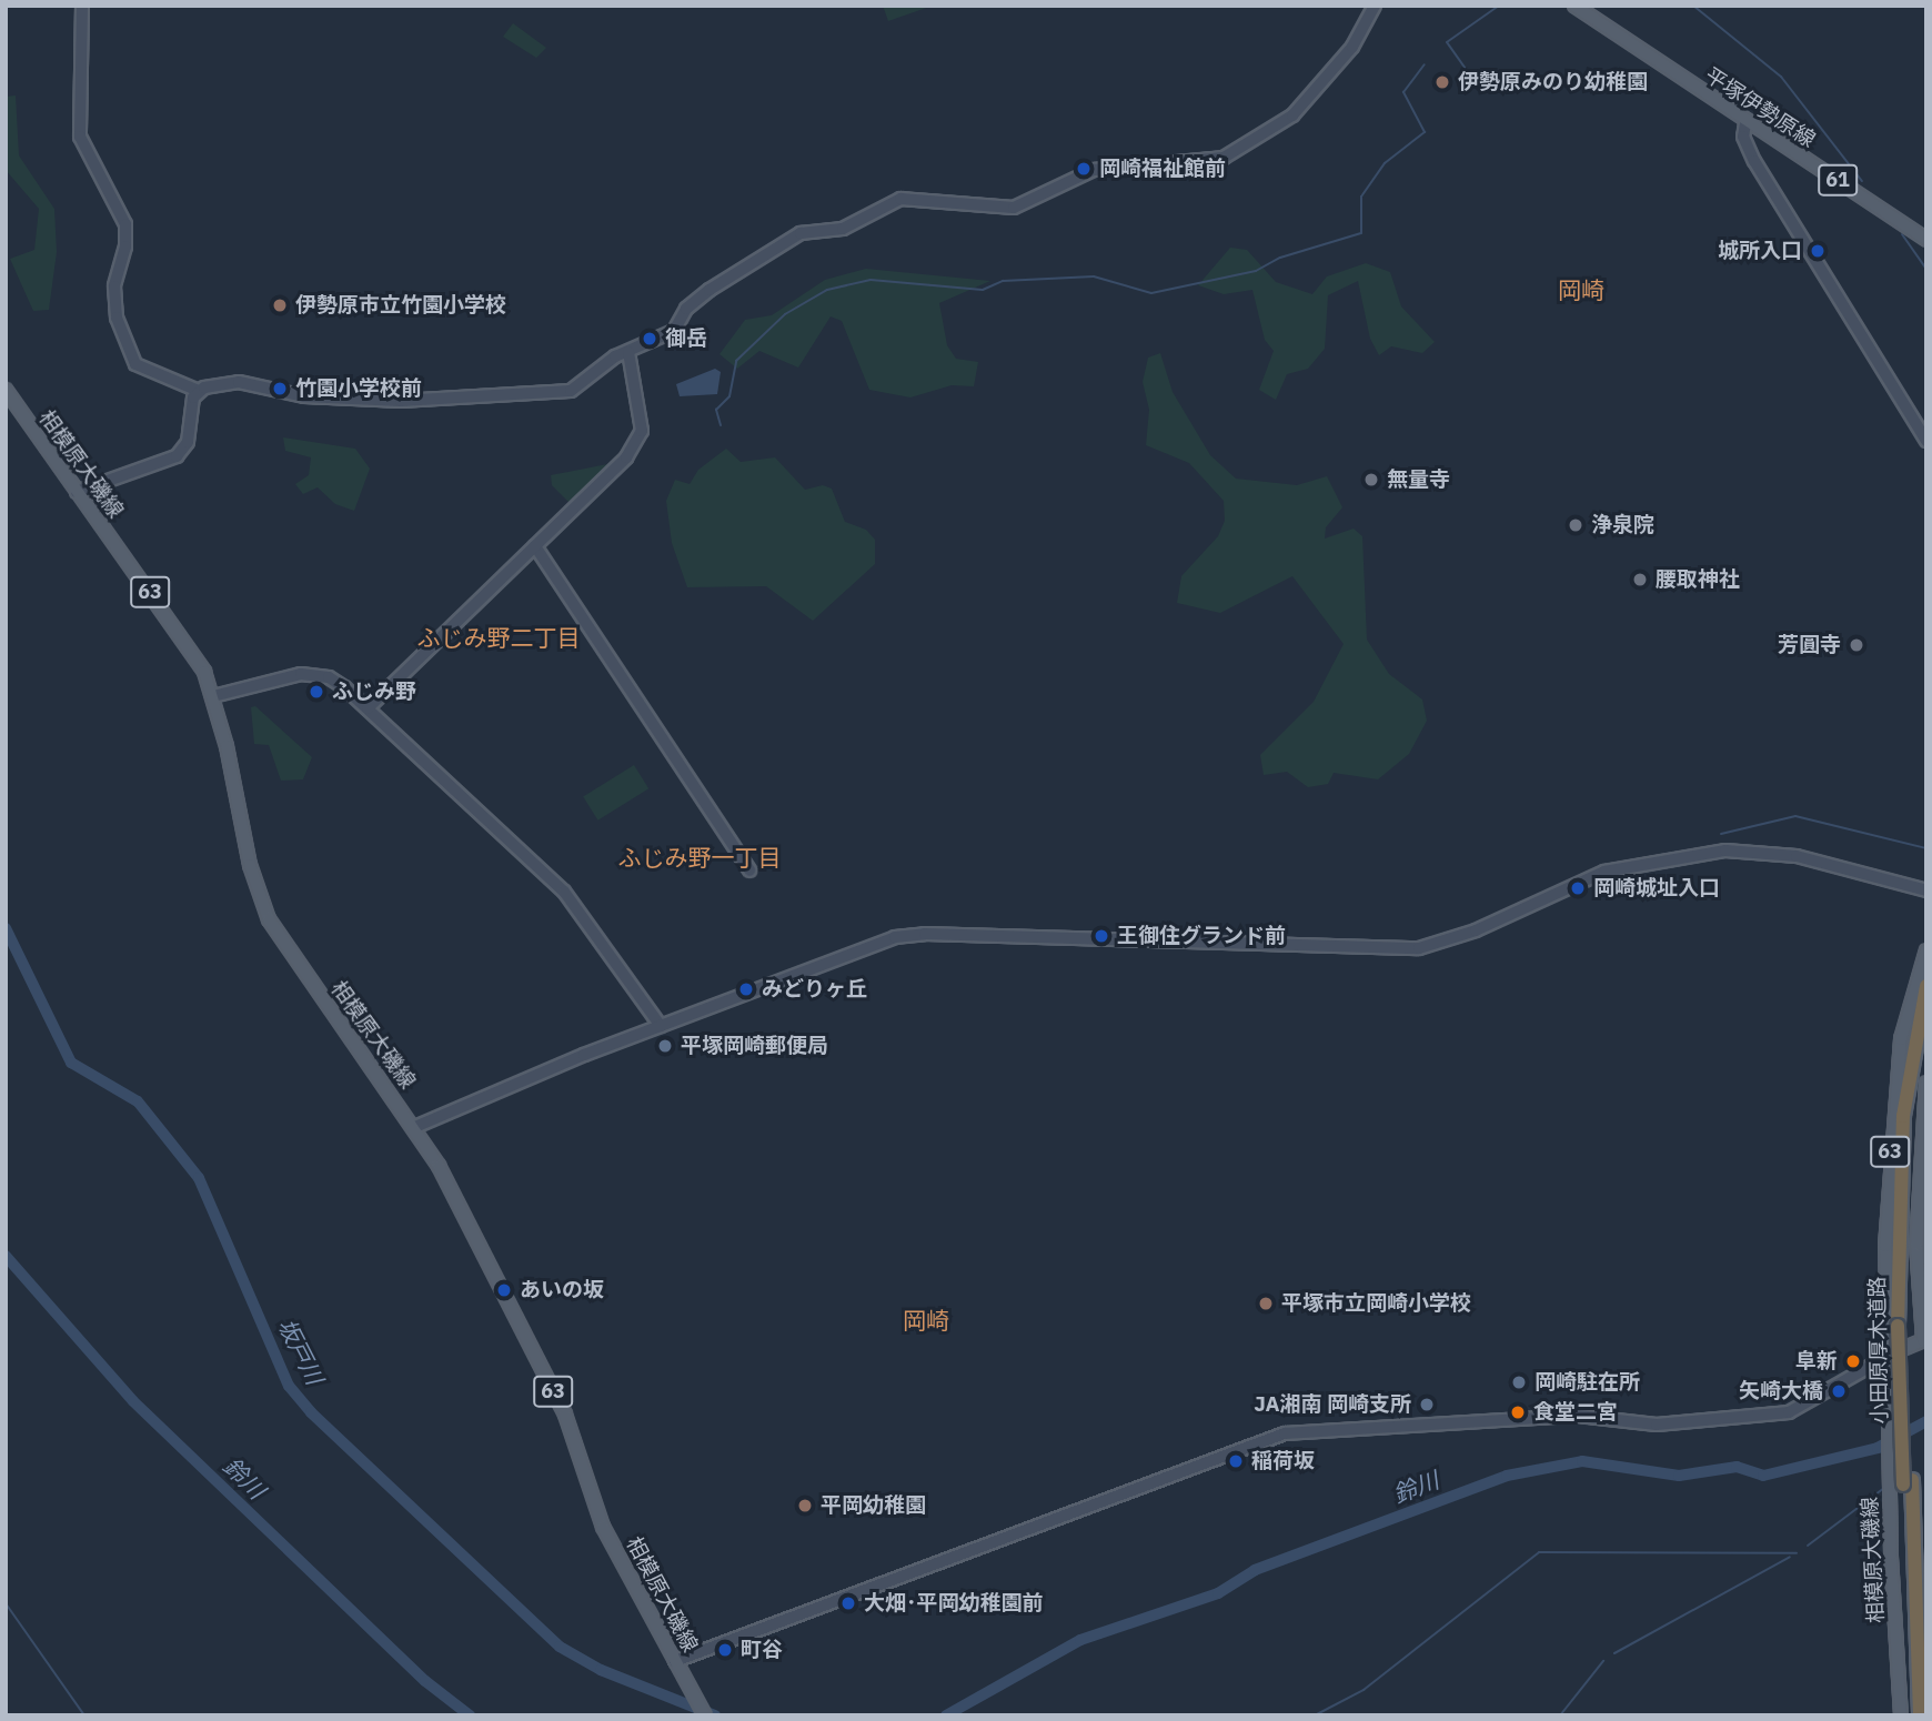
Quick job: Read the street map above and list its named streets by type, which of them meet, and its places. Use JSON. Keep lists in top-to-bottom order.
{
  "streets": {
    "highway": ["小田原厚木道路"],
    "main road": [
      "平塚伊勢原線",
      "61",
      "相模原大磯線",
      "63"
    ]
  },
  "crossings": [
    ["相模原大磯線", "63"]
  ],
  "districts": [
    "岡崎",
    "ふじみ野二丁目",
    "ふじみ野一丁目",
    "岡崎"
  ],
  "water": ["坂戸川", "鈴川"],
  "places": [
    "伊勢原みのり幼稚園",
    "岡崎福祉館前",
    "城所入口",
    "伊勢原市立竹園小学校",
    "御岳",
    "竹園小学校前",
    "無量寺",
    "浄泉院",
    "腰取神社",
    "芳圓寺",
    "ふじみ野",
    "岡崎城址入口",
    "王御住グランド前",
    "みどりヶ丘",
    "平塚岡崎郵便局",
    "あいの坂",
    "平塚市立岡崎小学校",
    "阜新",
    "岡崎駐在所",
    "矢崎大橋",
    "JA湘南 岡崎支所",
    "食堂二宮",
    "稲荷坂",
    "平岡幼稚園",
    "大畑･平岡幼稚園前",
    "町谷"
  ]
}
